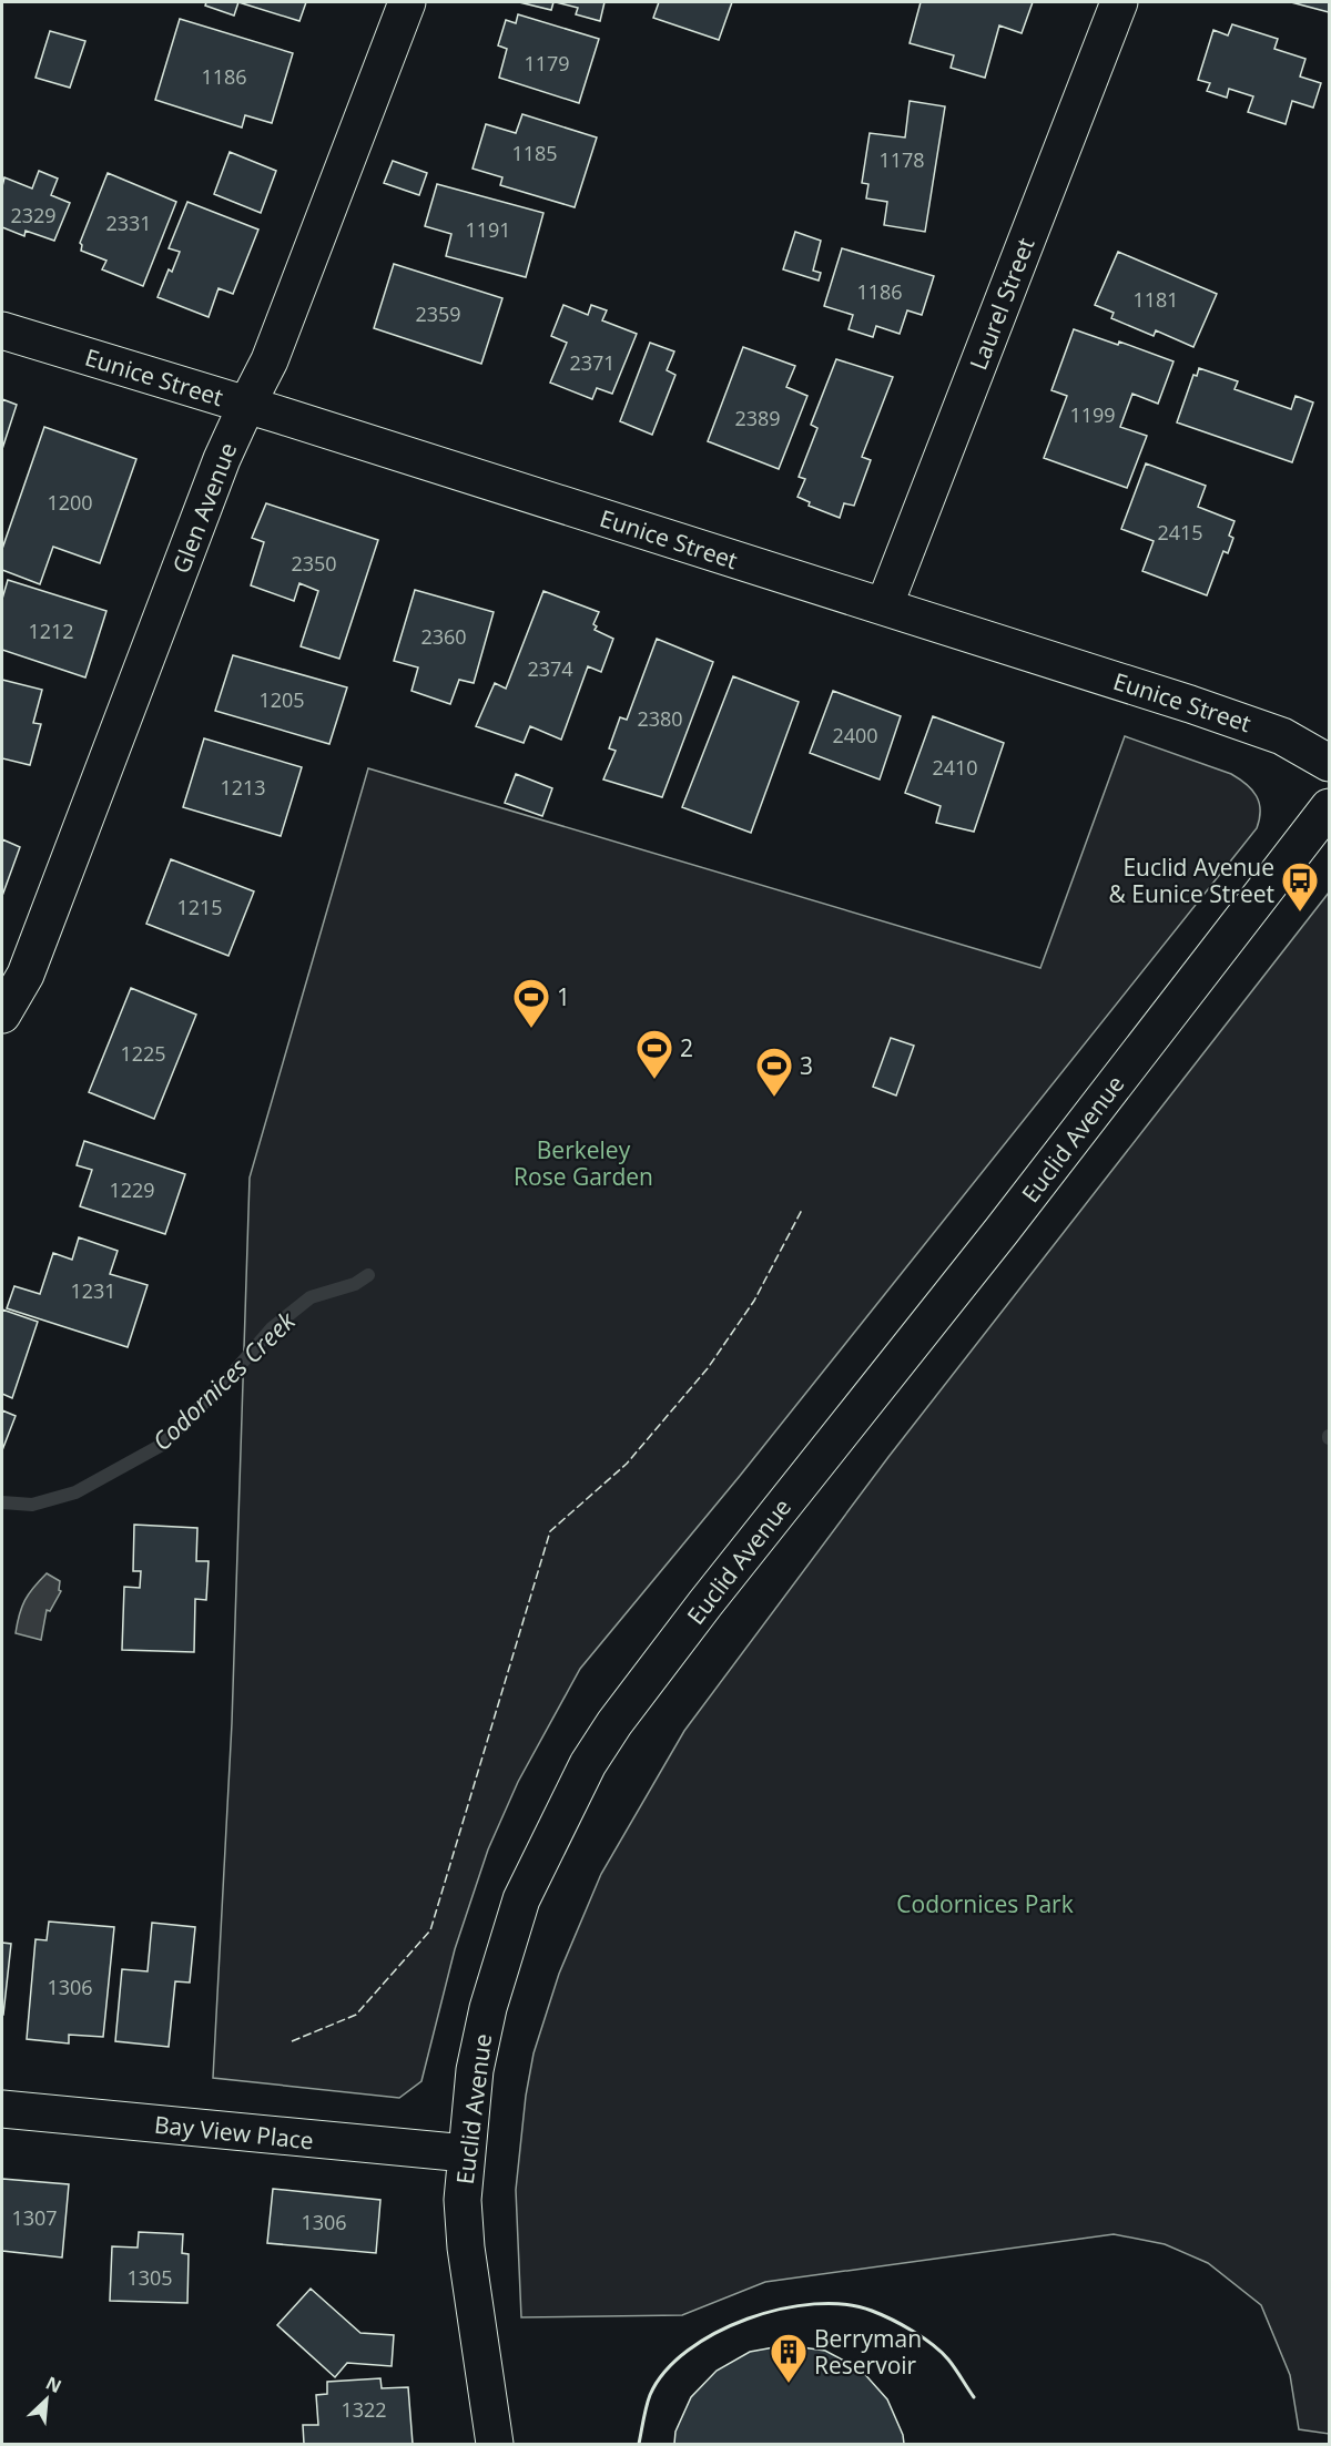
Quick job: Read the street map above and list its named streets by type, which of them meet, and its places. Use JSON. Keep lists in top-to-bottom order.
{
  "streets": {
    "street": [
      "Laurel Street",
      "Eunice Street",
      "Glen Avenue",
      "Euclid Avenue",
      "Bay View Place"
    ]
  },
  "crossings": [
    ["Laurel Street", "Eunice Street"],
    ["Eunice Street", "Glen Avenue"],
    ["Euclid Avenue", "Bay View Place"]
  ],
  "water": ["Codornices Creek"],
  "parks": ["Berkeley Rose Garden", "Codornices Park"],
  "places": {
    "bus stop": ["Euclid Avenue & Eunice Street"],
    "sports": ["1", "2", "3"],
    "building": ["Berryman Reservoir"]
  },
  "house_numbers": [
    "1179",
    "1186",
    "1185",
    "1178",
    "2329",
    "2331",
    "1191",
    "1186",
    "1181",
    "2359",
    "2371",
    "1199",
    "2389",
    "1200",
    "2415",
    "2350",
    "1212",
    "2360",
    "2374",
    "1205",
    "2380",
    "2400",
    "2410",
    "1213",
    "1215",
    "1225",
    "1229",
    "1231",
    "1306",
    "1307",
    "1306",
    "1305",
    "1322"
  ],
  "north": "top right"
}
